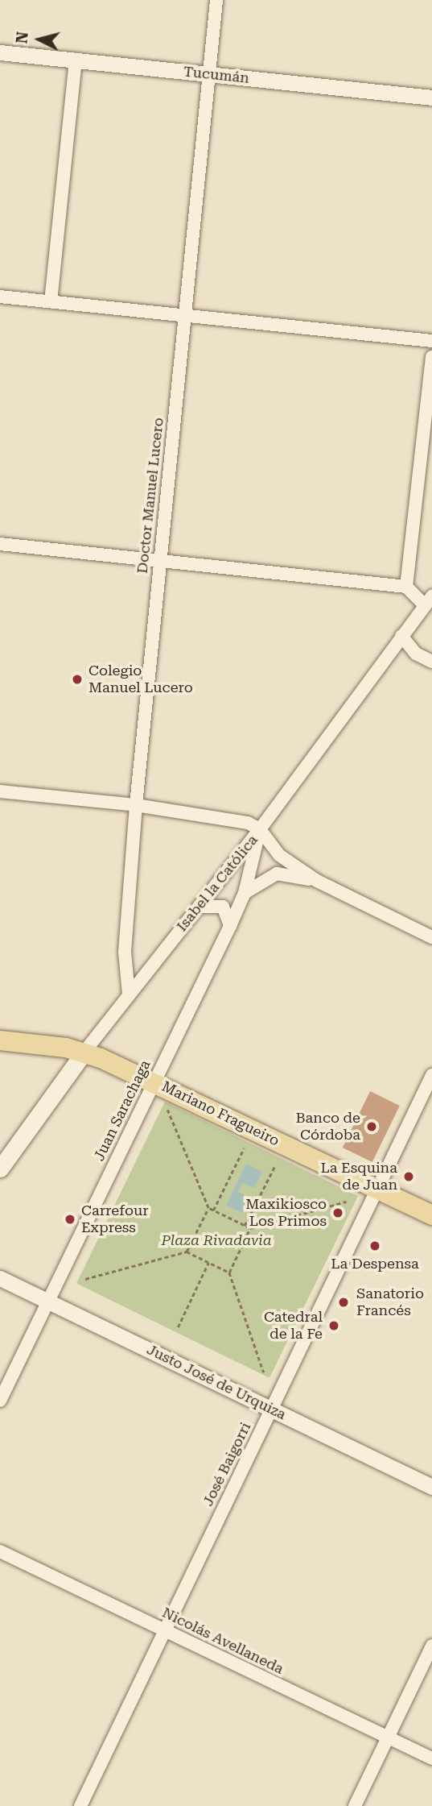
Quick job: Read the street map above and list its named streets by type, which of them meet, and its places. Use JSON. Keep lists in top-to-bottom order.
{
  "streets": {
    "main road": ["Isabel la Católica", "Mariano Fragueiro"],
    "street": [
      "Tucumán",
      "Doctor Manuel Lucero",
      "Juan Sarachaga",
      "Justo José de Urquiza",
      "José Baigorri",
      "Nicolás Avellaneda"
    ]
  },
  "crossings": [
    ["Tucumán", "Doctor Manuel Lucero"],
    ["Doctor Manuel Lucero", "Isabel la Católica"],
    ["Isabel la Católica", "Juan Sarachaga"],
    ["Isabel la Católica", "Mariano Fragueiro"],
    ["Juan Sarachaga", "Mariano Fragueiro"],
    ["Juan Sarachaga", "Justo José de Urquiza"],
    ["Mariano Fragueiro", "José Baigorri"],
    ["Justo José de Urquiza", "José Baigorri"],
    ["José Baigorri", "Nicolás Avellaneda"]
  ],
  "parks": ["Plaza Rivadavia"],
  "places": [
    "Colegio Manuel Lucero",
    "Banco de Córdoba",
    "La Esquina de Juan",
    "Maxikiosco Los Primos",
    "Carrefour Express",
    "La Despensa",
    "Sanatorio Francés",
    "Catedral de la Fe"
  ],
  "north": "left"
}
